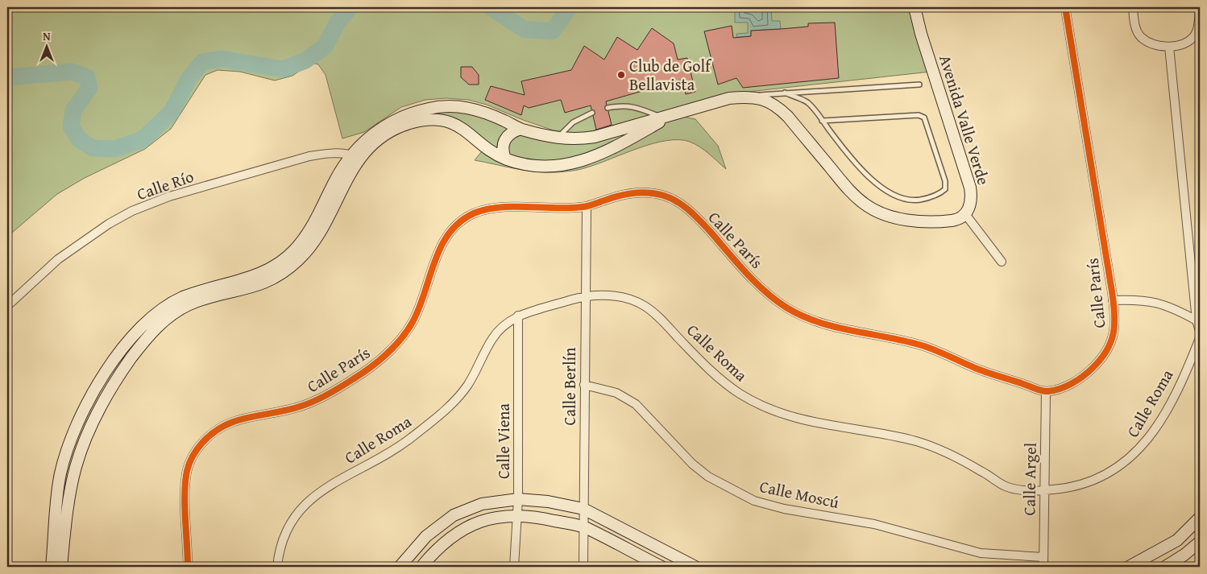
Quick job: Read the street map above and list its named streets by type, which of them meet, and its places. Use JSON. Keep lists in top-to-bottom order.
{
  "streets": {
    "street": [
      "Avenida Valle Verde",
      "Calle Río",
      "Calle París",
      "Calle Roma",
      "Calle Berlín",
      "Calle Viena",
      "Calle Argel",
      "Calle Moscú"
    ]
  },
  "crossings": [
    ["Calle París", "Calle Berlín"],
    ["Calle París", "Calle Argel"],
    ["Calle Roma", "Calle Berlín"],
    ["Calle Roma", "Calle Viena"],
    ["Calle Roma", "Calle Argel"],
    ["Calle Berlín", "Calle Moscú"],
    ["Calle Argel", "Calle Moscú"]
  ],
  "places": ["Club de Golf Bellavista"],
  "north": "top"
}
